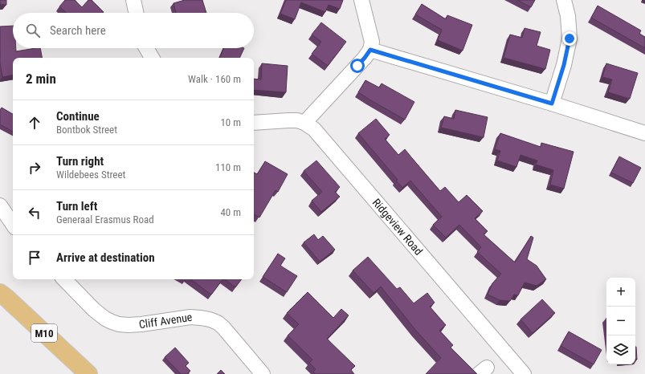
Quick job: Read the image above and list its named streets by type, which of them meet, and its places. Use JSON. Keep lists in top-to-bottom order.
{
  "streets": {
    "main road": ["M10"],
    "street": ["Ridgeview Road", "Cliff Avenue"]
  },
  "page": {
    "search": "Search here",
    "heading": ["2 min", "Walk · 160 m"],
    "list": [
      ["Continue", "Bontbok Street", "10 m"],
      ["Turn right", "Wildebees Street", "110 m"],
      ["Turn left", "Generaal Erasmus Road", "40 m"],
      "Arrive at destination"
    ],
    "map_buttons": ["+", "−"]
  }
}
